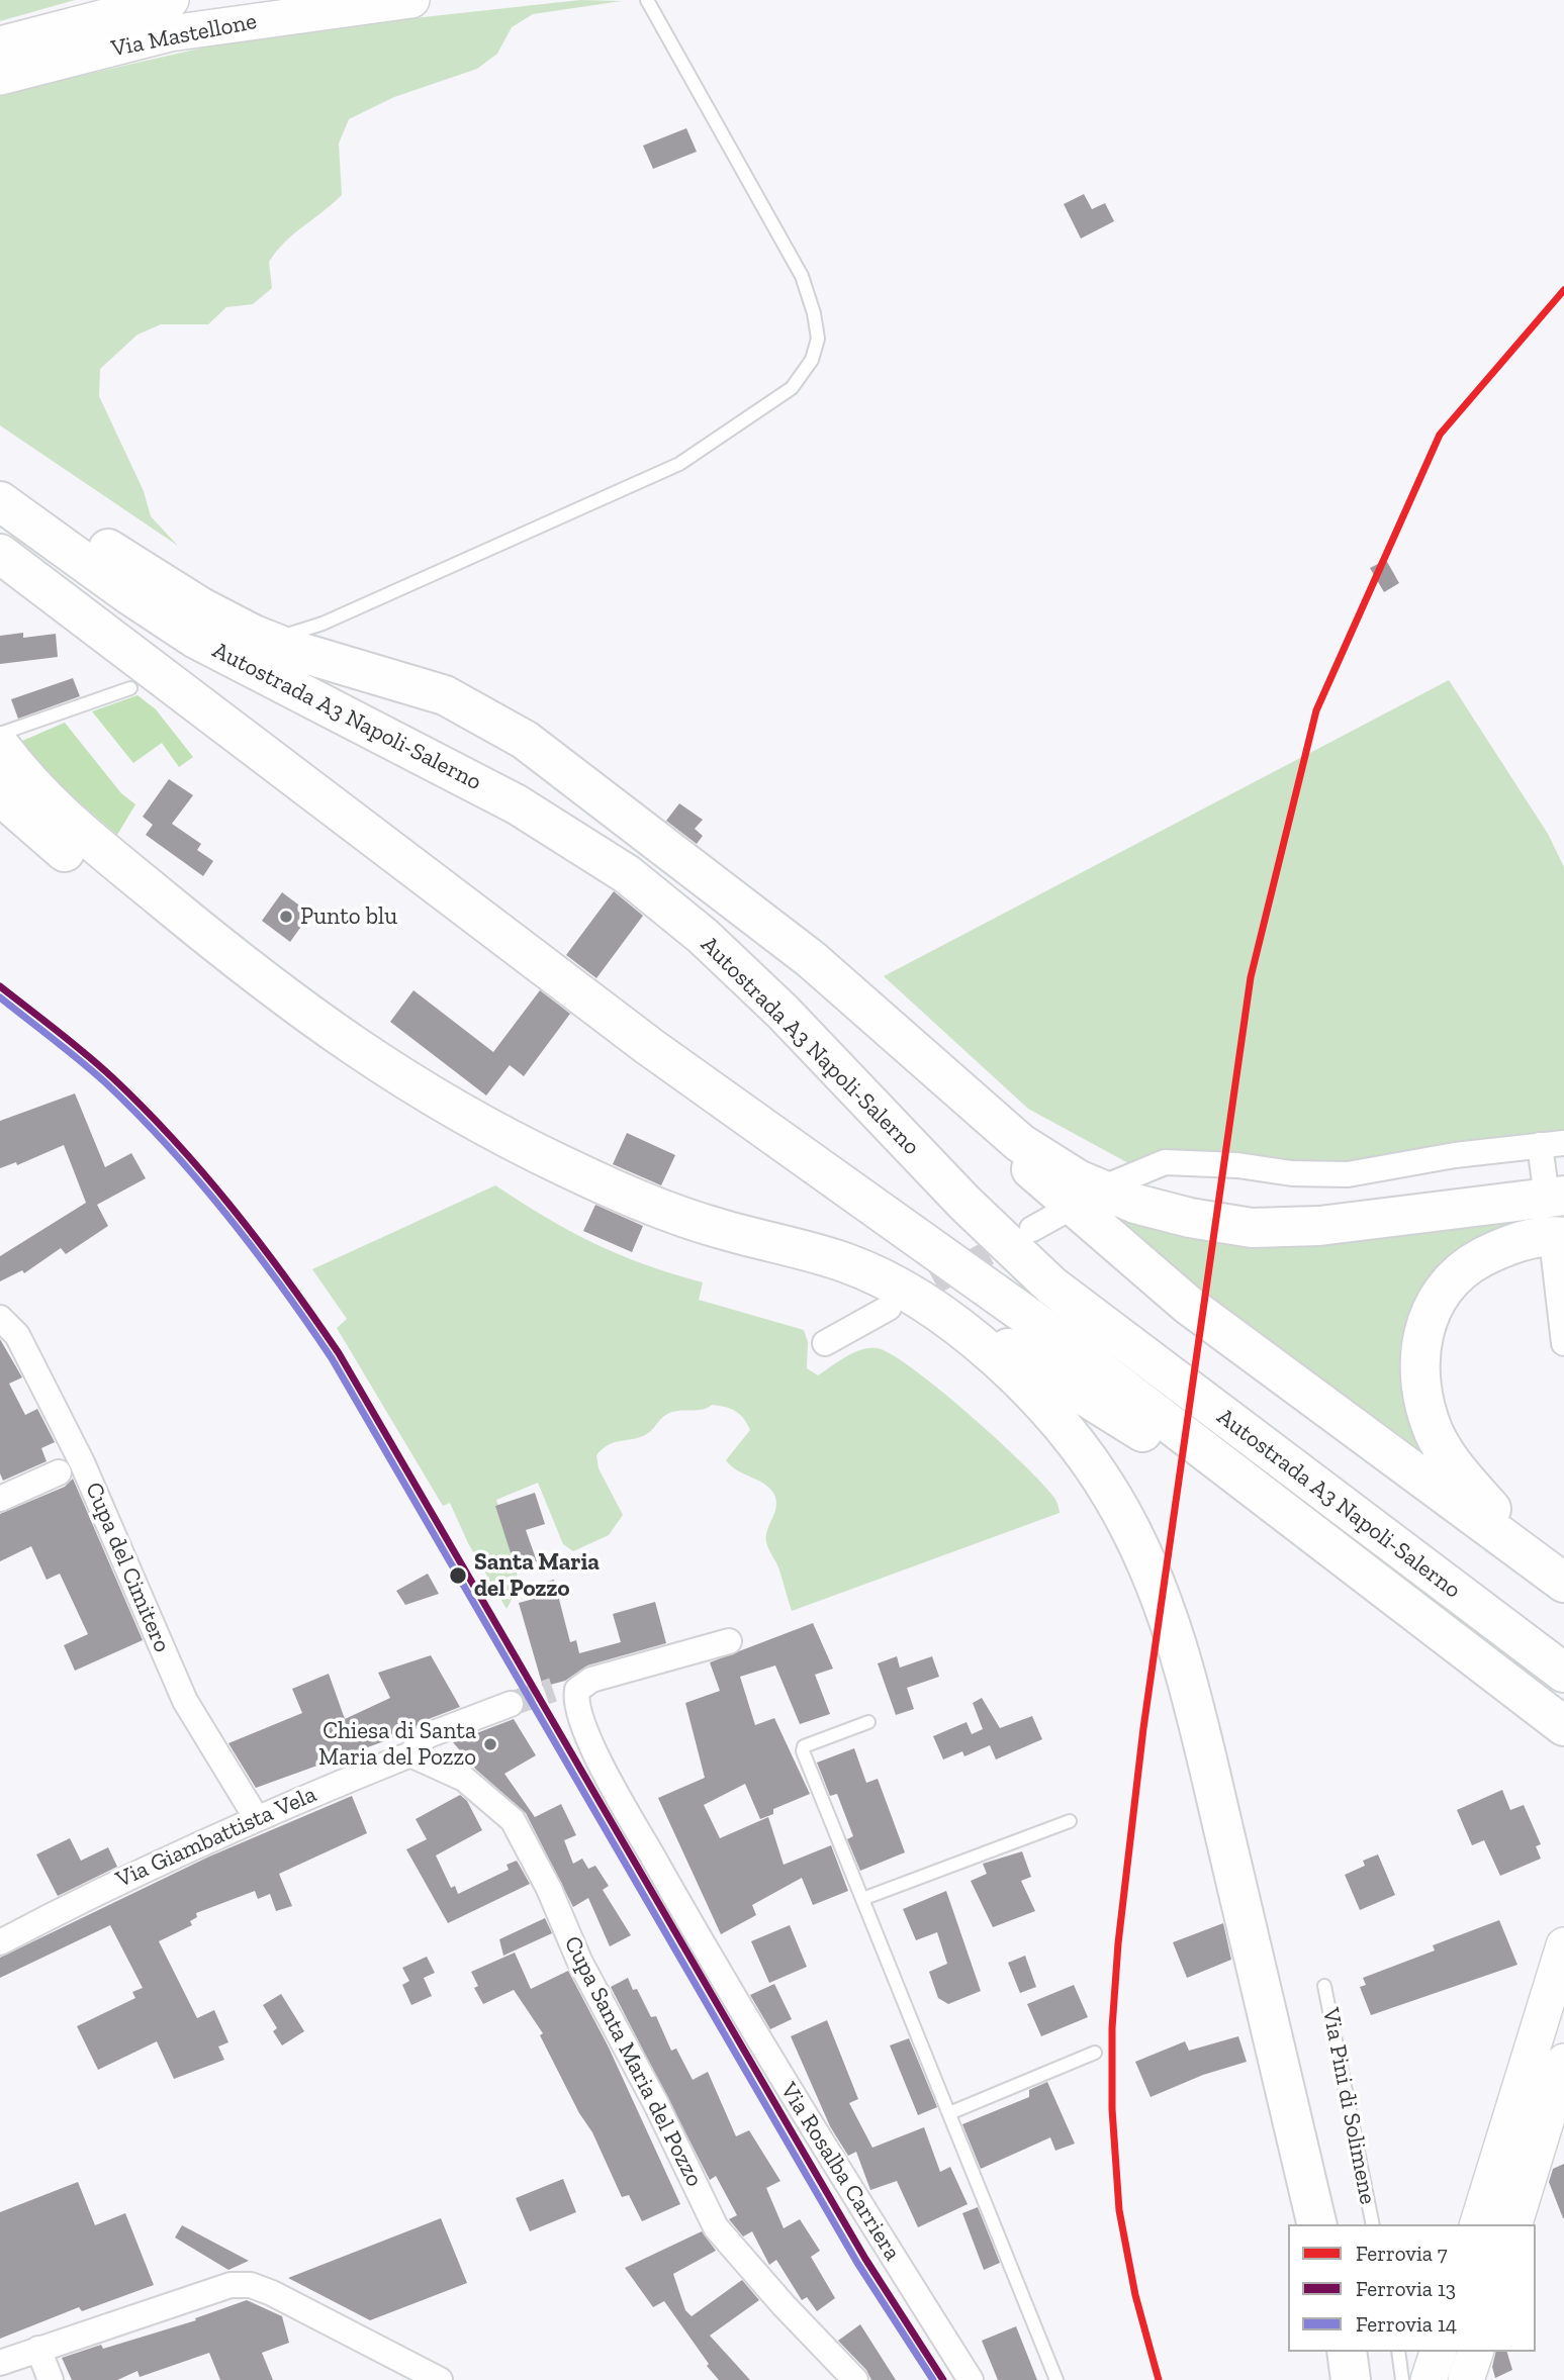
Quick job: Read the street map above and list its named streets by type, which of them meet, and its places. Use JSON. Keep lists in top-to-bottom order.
{
  "streets": {
    "highway": ["Autostrada A3 Napoli-Salerno"],
    "street": [
      "Via Mastellone",
      "Cupa del Cimitero",
      "Via Giambattista Vela",
      "Cupa Santa Maria del Pozzo",
      "Via Rosalba Carriera"
    ],
    "lane": ["Via Pini di Solimene"]
  },
  "crossings": [
    ["Cupa del Cimitero", "Via Giambattista Vela"],
    ["Via Giambattista Vela", "Cupa Santa Maria del Pozzo"]
  ],
  "places": ["Punto blu", "Santa Maria del Pozzo", "Chiesa di Santa Maria del Pozzo"],
  "lines": ["rail line 7", "rail line 13", "rail line 14"],
  "legend": ["Ferrovia 7", "Ferrovia 13", "Ferrovia 14"]
}
